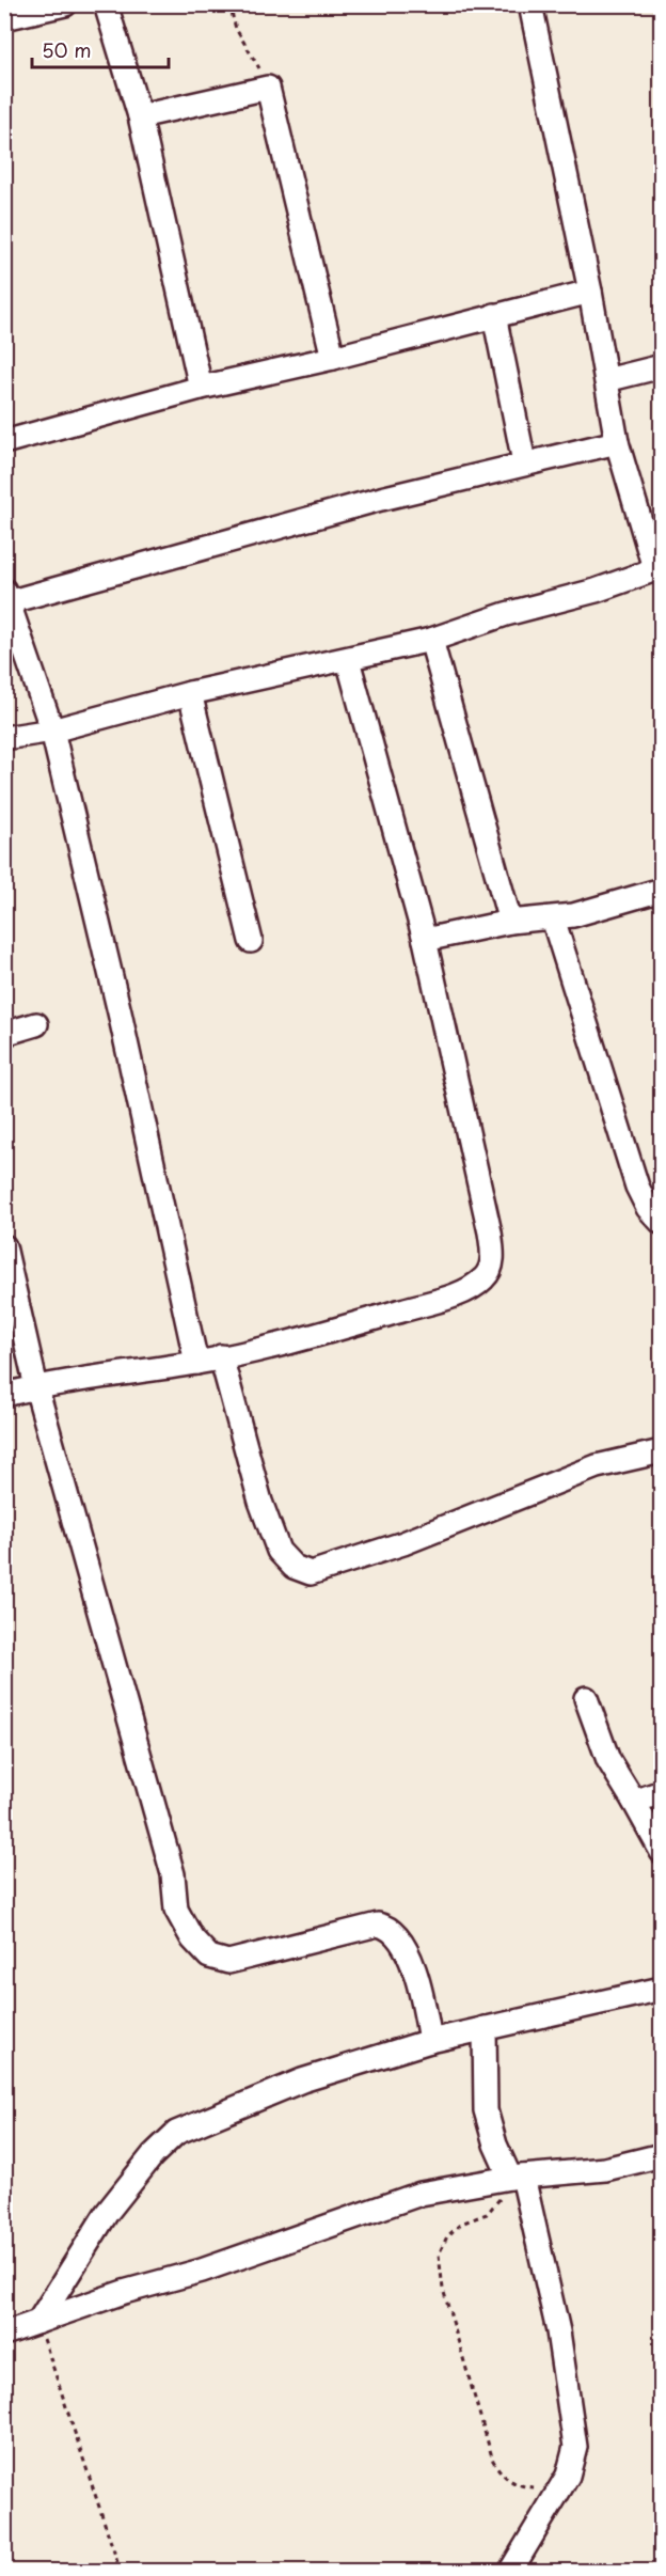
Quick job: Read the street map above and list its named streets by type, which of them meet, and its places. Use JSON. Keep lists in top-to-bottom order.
{
  "scale_bar": "50 m"
}
